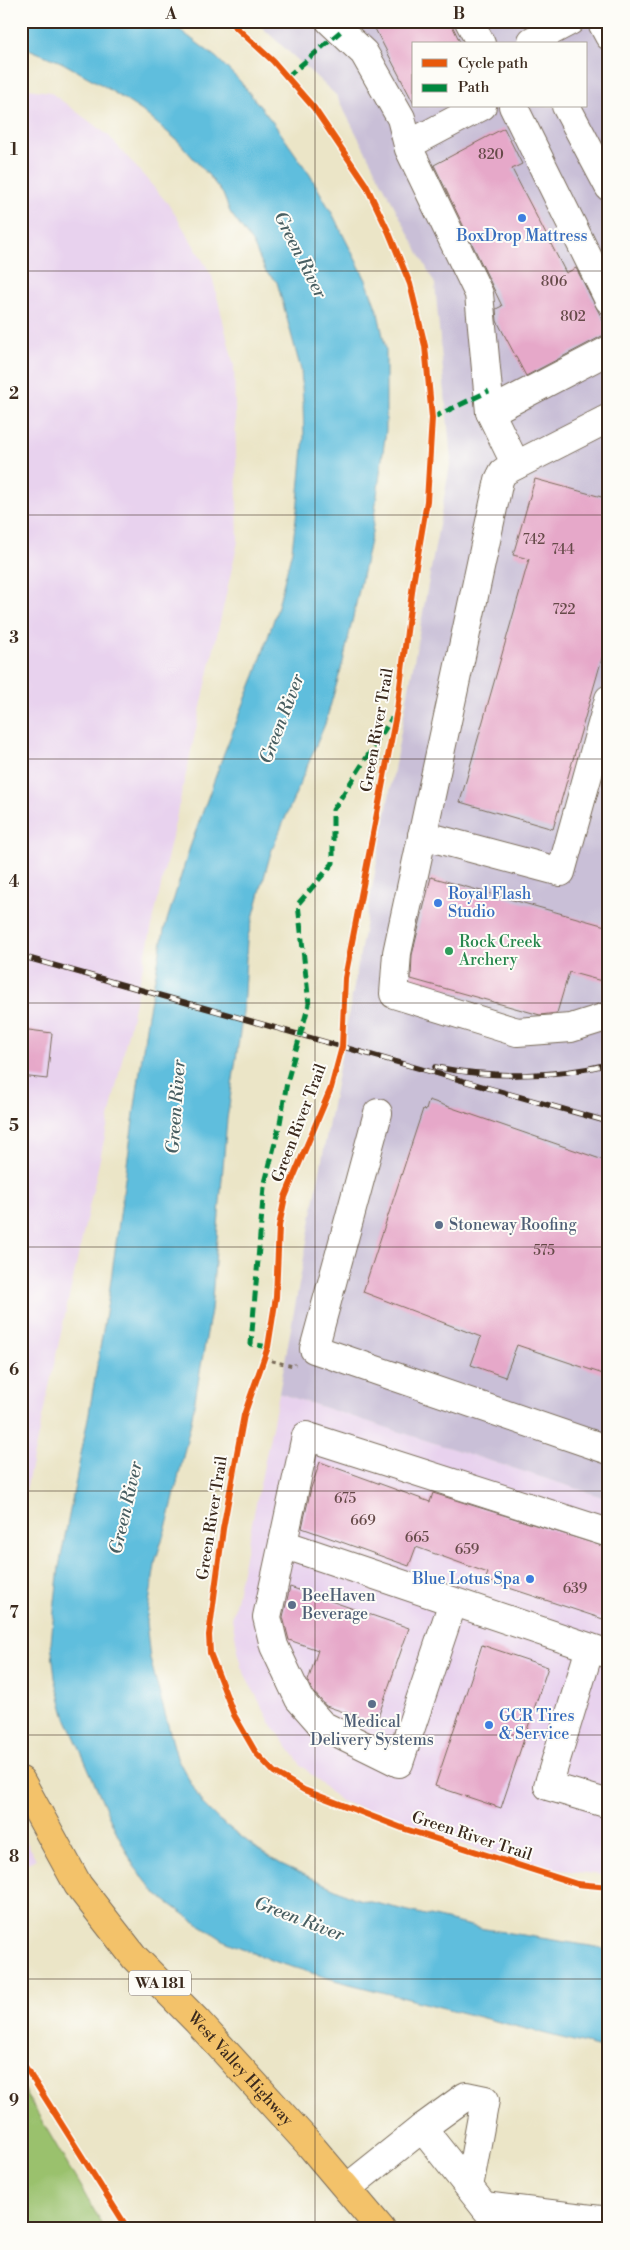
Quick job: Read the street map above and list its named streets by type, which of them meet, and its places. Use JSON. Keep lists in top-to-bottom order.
{
  "streets": {
    "main road": ["WA 181", "West Valley Highway"],
    "cycle path": ["Green River Trail"]
  },
  "water": ["Green River"],
  "places": [
    "BoxDrop Mattress",
    "Royal Flash Studio",
    "Rock Creek Archery",
    "Stoneway Roofing",
    "Blue Lotus Spa",
    "BeeHaven Beverage",
    "Medical Delivery Systems",
    "GCR Tires & Service"
  ],
  "house_numbers": [
    "820",
    "806",
    "802",
    "742",
    "744",
    "722",
    "575",
    "675",
    "669",
    "665",
    "659",
    "639"
  ],
  "legend": ["Cycle path", "Path"],
  "grid": {
    "columns": ["A", "B"],
    "rows": [
      "1",
      "2",
      "3",
      "4",
      "5",
      "6",
      "7",
      "8",
      "9"
    ]
  }
}
